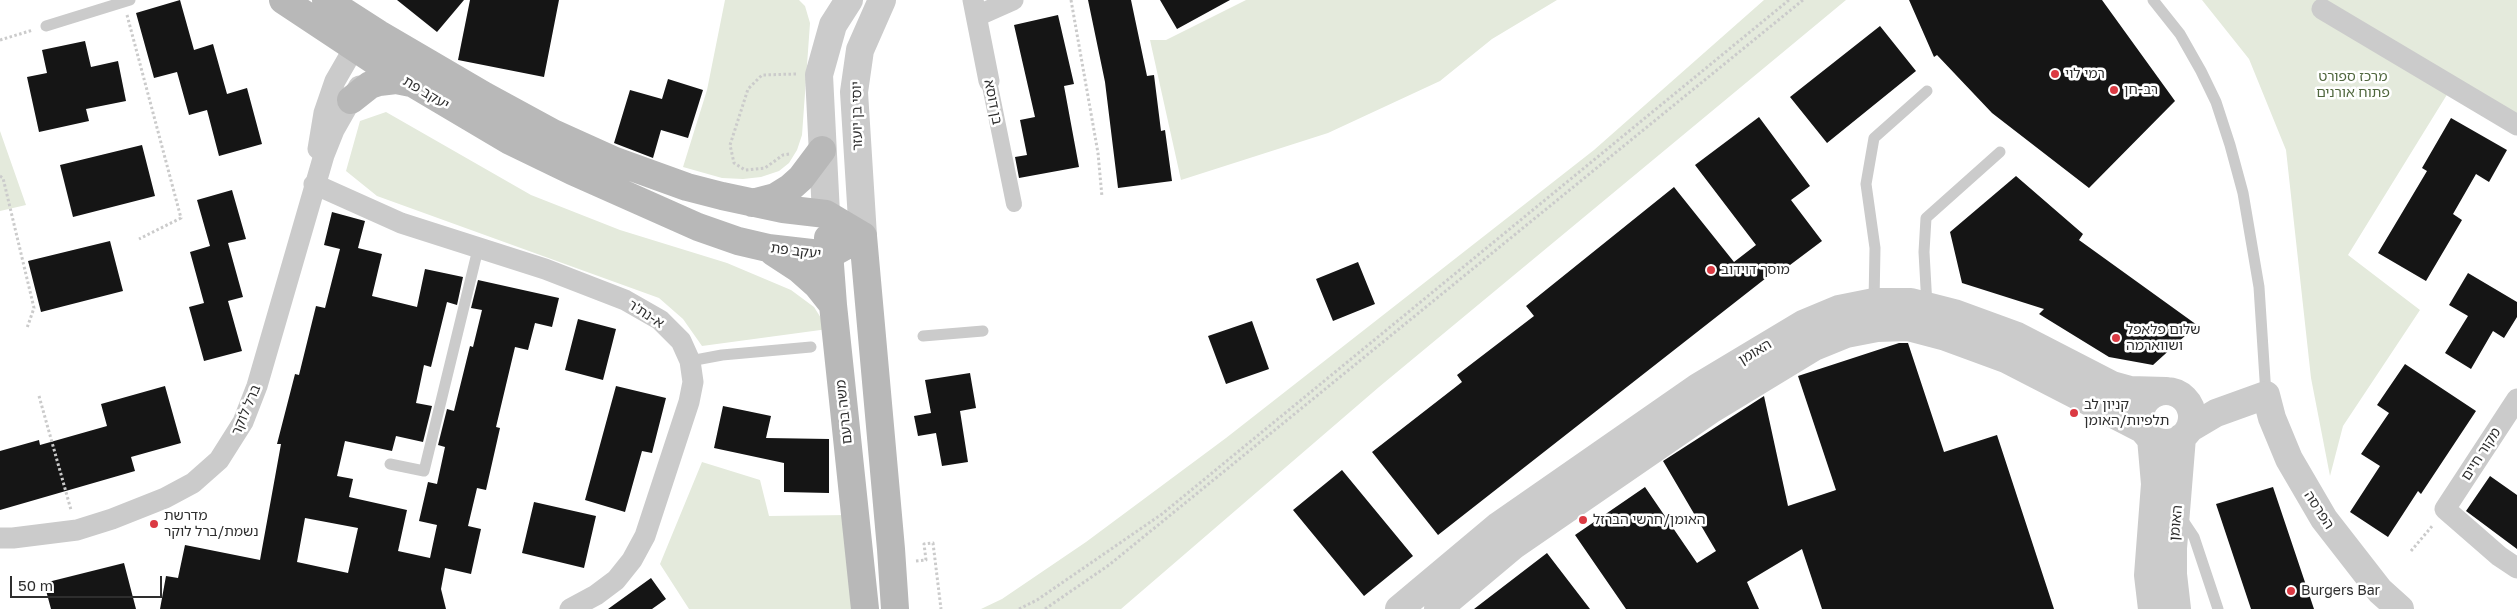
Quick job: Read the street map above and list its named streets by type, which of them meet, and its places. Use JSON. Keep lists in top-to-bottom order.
{
  "streets": {
    "main road": ["יעקב פת", "משה ברעם"],
    "street": [
      "בן דוסא",
      "יוסי בן יועזר",
      "א-נת'ר",
      "האומן",
      "ברל לוקר",
      "מקור חיים",
      "הפרסה"
    ]
  },
  "crossings": [
    ["יעקב פת", "יוסי בן יועזר"],
    ["יעקב פת", "ברל לוקר"],
    ["יעקב פת", "משה ברעם"],
    ["א-נת'ר", "ברל לוקר"]
  ],
  "parks": ["מרכז ספורט פתוח אורנים"],
  "places": [
    "רמי לוי",
    "רב-חן",
    "מוסך דוידוב",
    "שלום פלאפל ושווארמה",
    "קניון לב תלפיות/האומן",
    "האומן/חרשי הברזל",
    "מדרשת נשמת/ברל לוקר",
    "Burgers Bar"
  ],
  "scale_bar": "50 m"
}
